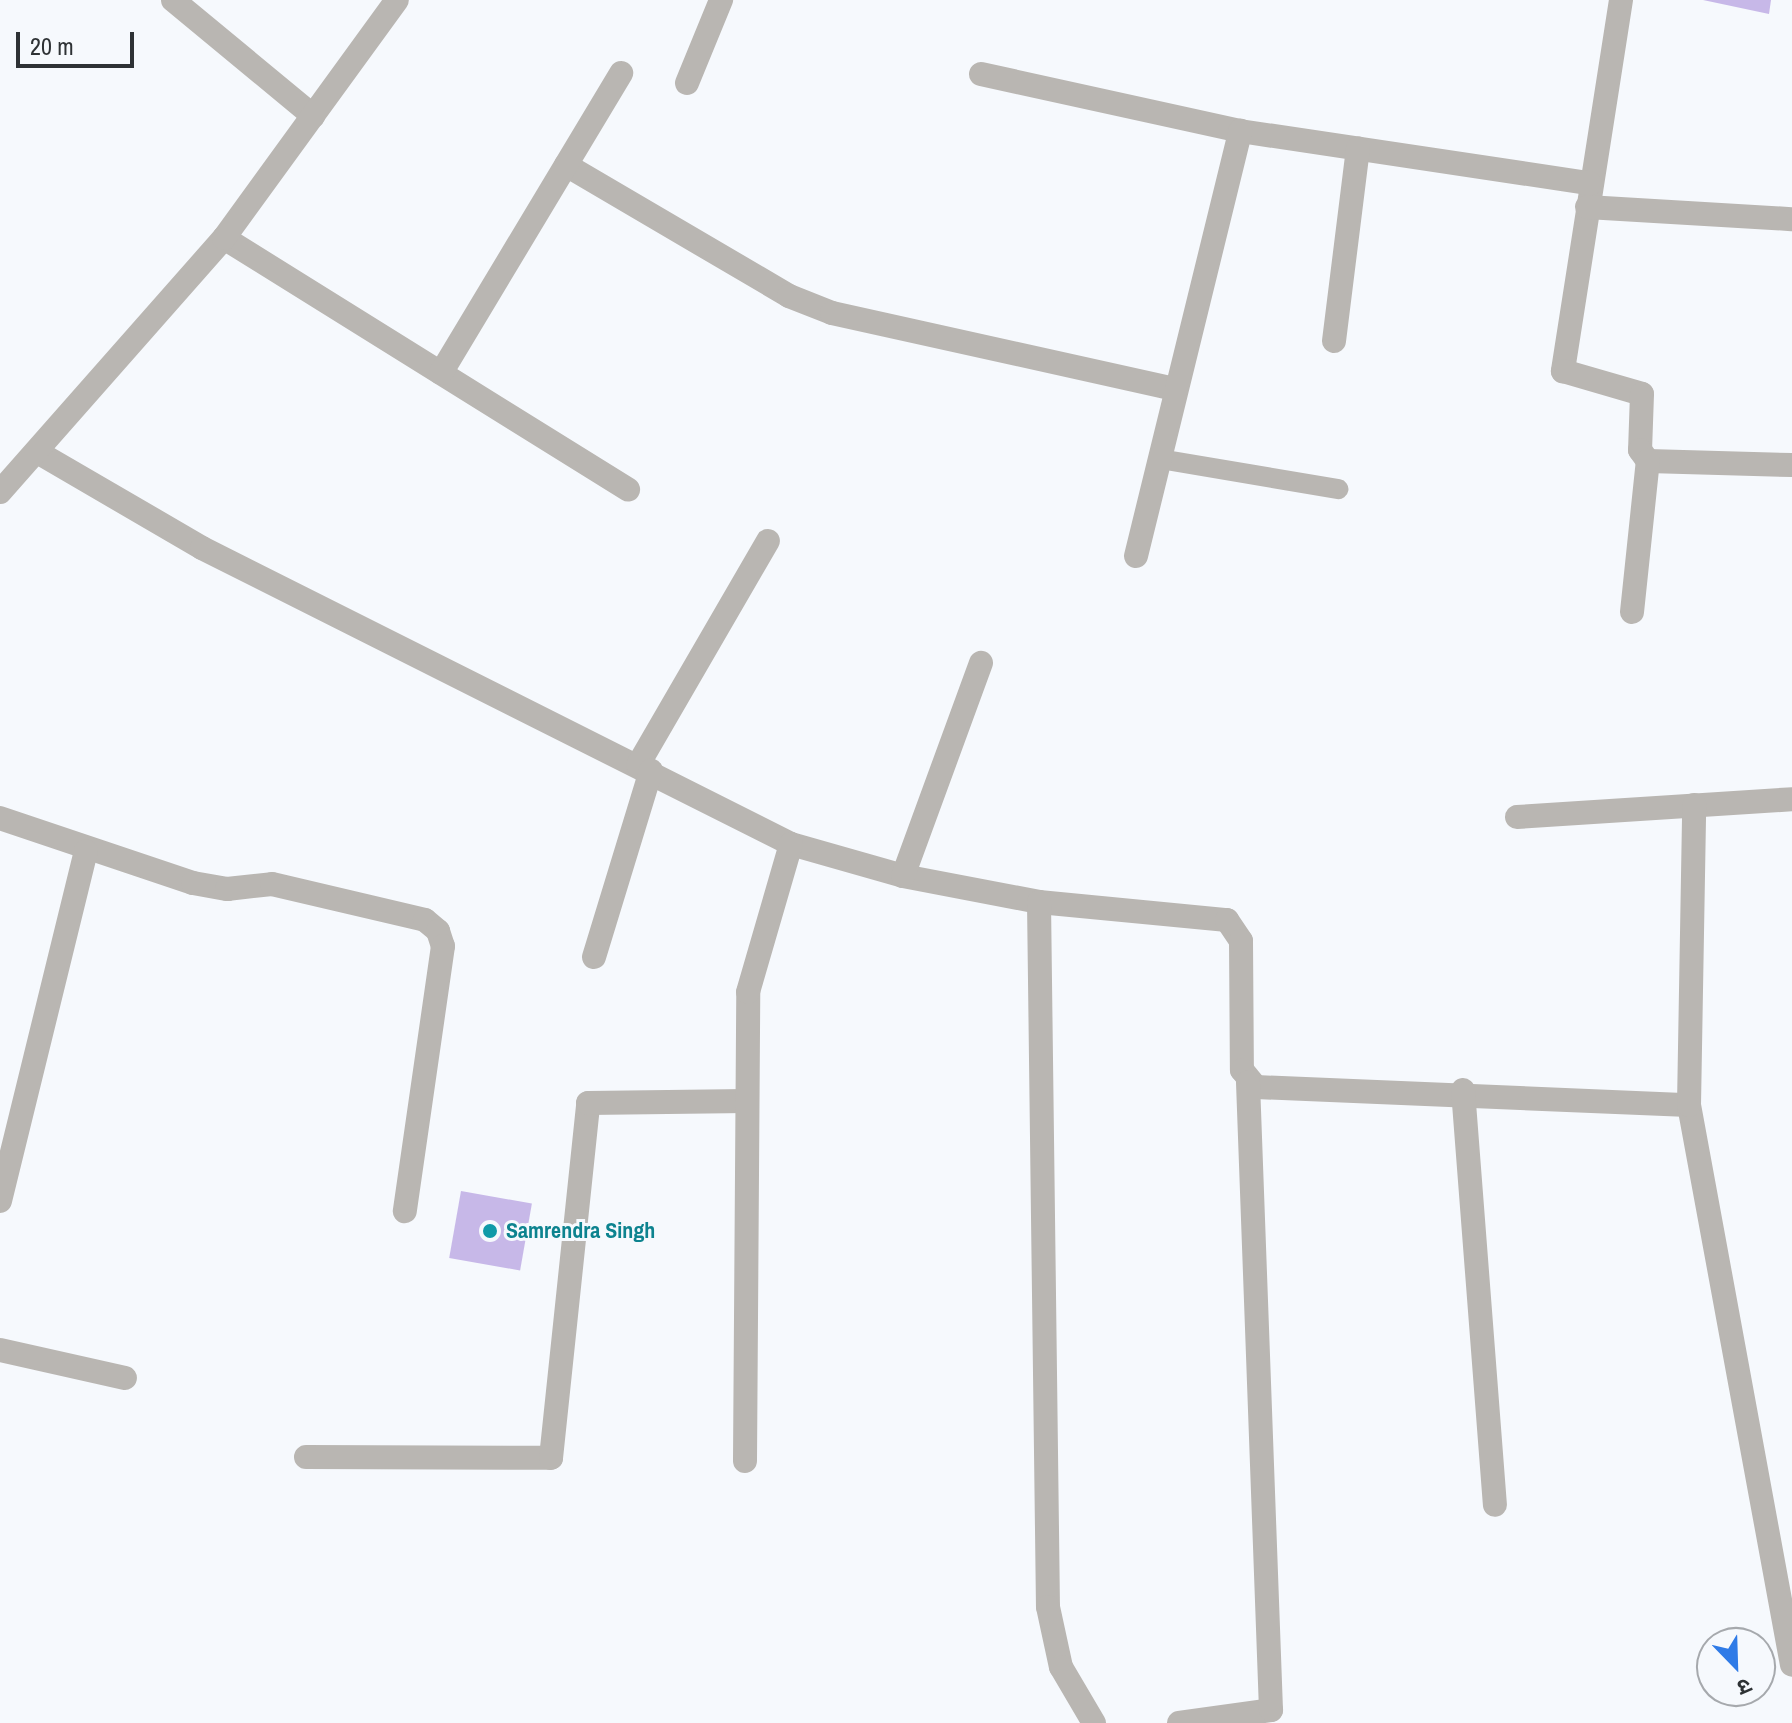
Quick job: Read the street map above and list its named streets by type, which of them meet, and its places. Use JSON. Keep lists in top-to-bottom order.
{
  "places": ["Samrendra Singh"],
  "scale_bar": "20 m",
  "north": "bottom right"
}
